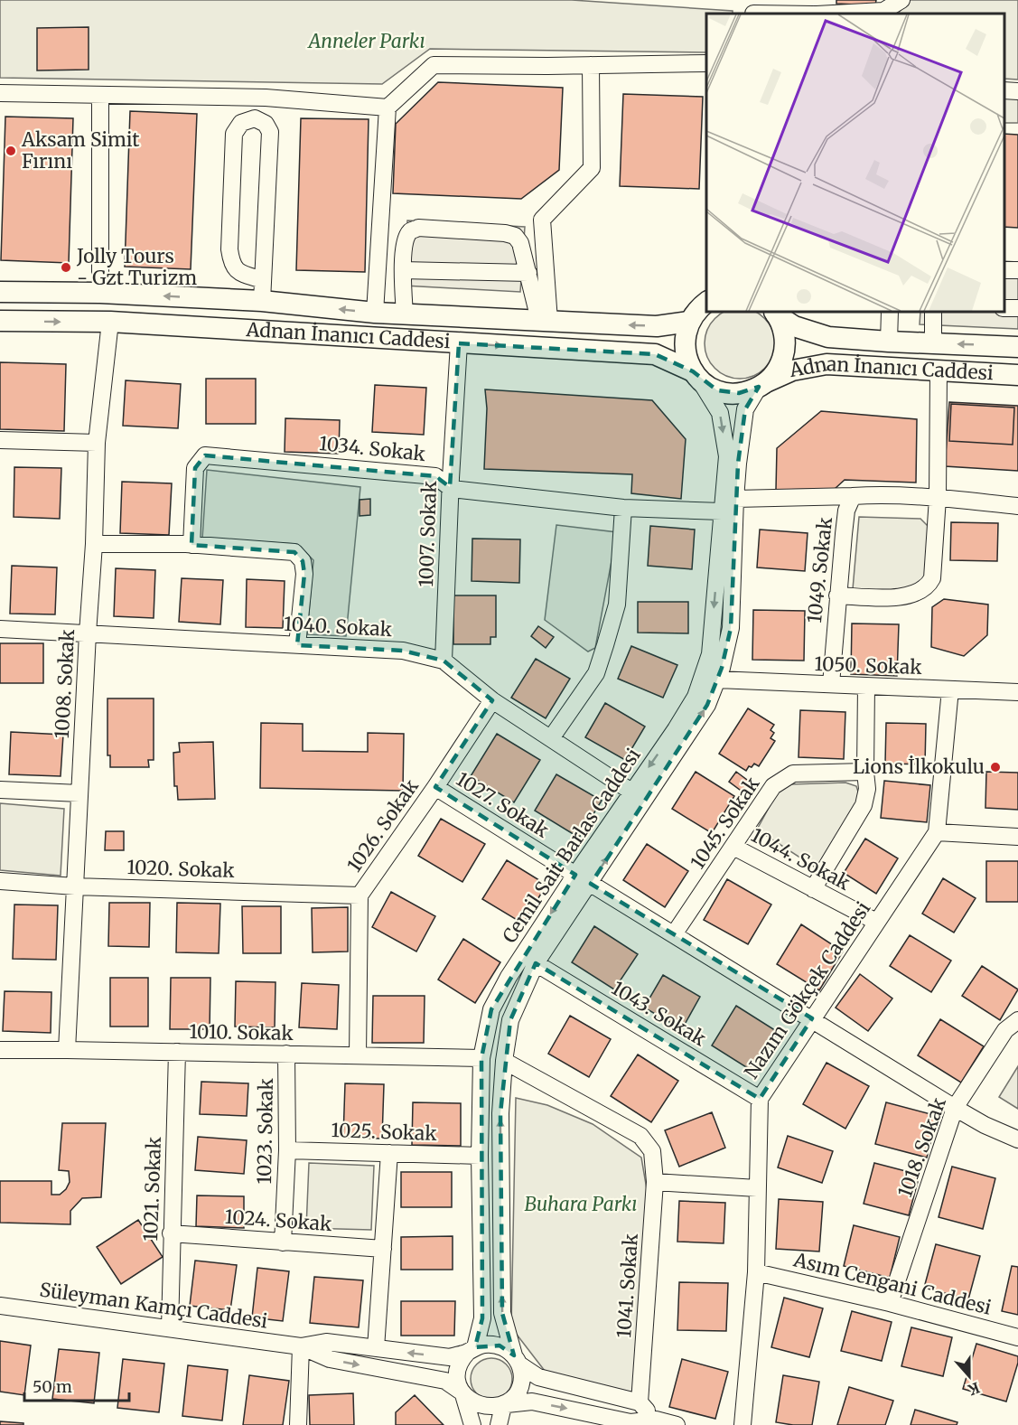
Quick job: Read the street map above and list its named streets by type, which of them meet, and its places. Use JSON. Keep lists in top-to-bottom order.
{
  "streets": {
    "main road": ["Adnan İnanıcı Caddesi"],
    "street": [
      "1034. Sokak",
      "1007. Sokak",
      "1049. Sokak",
      "1040. Sokak",
      "1050. Sokak",
      "1008. Sokak",
      "1027. Sokak",
      "1045. Sokak",
      "1026. Sokak",
      "Cemil Sait Barlas Caddesi",
      "1044. Sokak",
      "1020. Sokak",
      "Nazım Gökçek Caddesi",
      "1043. Sokak",
      "1010. Sokak",
      "1023. Sokak",
      "1025. Sokak",
      "1018. Sokak",
      "1021. Sokak",
      "1024. Sokak",
      "Asım Cengani Caddesi",
      "1041. Sokak",
      "Süleyman Kamçı Caddesi"
    ]
  },
  "crossings": [
    ["Adnan İnanıcı Caddesi", "1007. Sokak"],
    ["Adnan İnanıcı Caddesi", "1008. Sokak"],
    ["Adnan İnanıcı Caddesi", "Cemil Sait Barlas Caddesi"],
    ["1034. Sokak", "1007. Sokak"],
    ["1034. Sokak", "Cemil Sait Barlas Caddesi"],
    ["1007. Sokak", "1040. Sokak"],
    ["1049. Sokak", "1050. Sokak"],
    ["1040. Sokak", "1008. Sokak"],
    ["1040. Sokak", "1026. Sokak"],
    ["1040. Sokak", "Cemil Sait Barlas Caddesi"],
    ["1050. Sokak", "Cemil Sait Barlas Caddesi"],
    ["1050. Sokak", "Nazım Gökçek Caddesi"],
    ["1008. Sokak", "1020. Sokak"],
    ["1008. Sokak", "1010. Sokak"],
    ["1027. Sokak", "1026. Sokak"],
    ["1027. Sokak", "Cemil Sait Barlas Caddesi"],
    ["1045. Sokak", "1044. Sokak"],
    ["1026. Sokak", "1020. Sokak"],
    ["1026. Sokak", "1010. Sokak"],
    ["Cemil Sait Barlas Caddesi", "1043. Sokak"],
    ["Cemil Sait Barlas Caddesi", "1010. Sokak"],
    ["Cemil Sait Barlas Caddesi", "1025. Sokak"],
    ["Cemil Sait Barlas Caddesi", "1041. Sokak"],
    ["Cemil Sait Barlas Caddesi", "Süleyman Kamçı Caddesi"],
    ["1044. Sokak", "Nazım Gökçek Caddesi"],
    ["Nazım Gökçek Caddesi", "1043. Sokak"],
    ["Nazım Gökçek Caddesi", "Asım Cengani Caddesi"],
    ["1010. Sokak", "1023. Sokak"],
    ["1010. Sokak", "1021. Sokak"],
    ["1023. Sokak", "1025. Sokak"],
    ["1023. Sokak", "1024. Sokak"],
    ["1018. Sokak", "Asım Cengani Caddesi"],
    ["1021. Sokak", "1024. Sokak"],
    ["1021. Sokak", "Süleyman Kamçı Caddesi"]
  ],
  "parks": ["Anneler Parkı", "Buhara Parkı"],
  "places": ["Aksam Simit Fırını", "Jolly Tours - Gzt Turizm", "Lions İlkokulu"],
  "scale_bar": "50 m",
  "north": "bottom"
}
